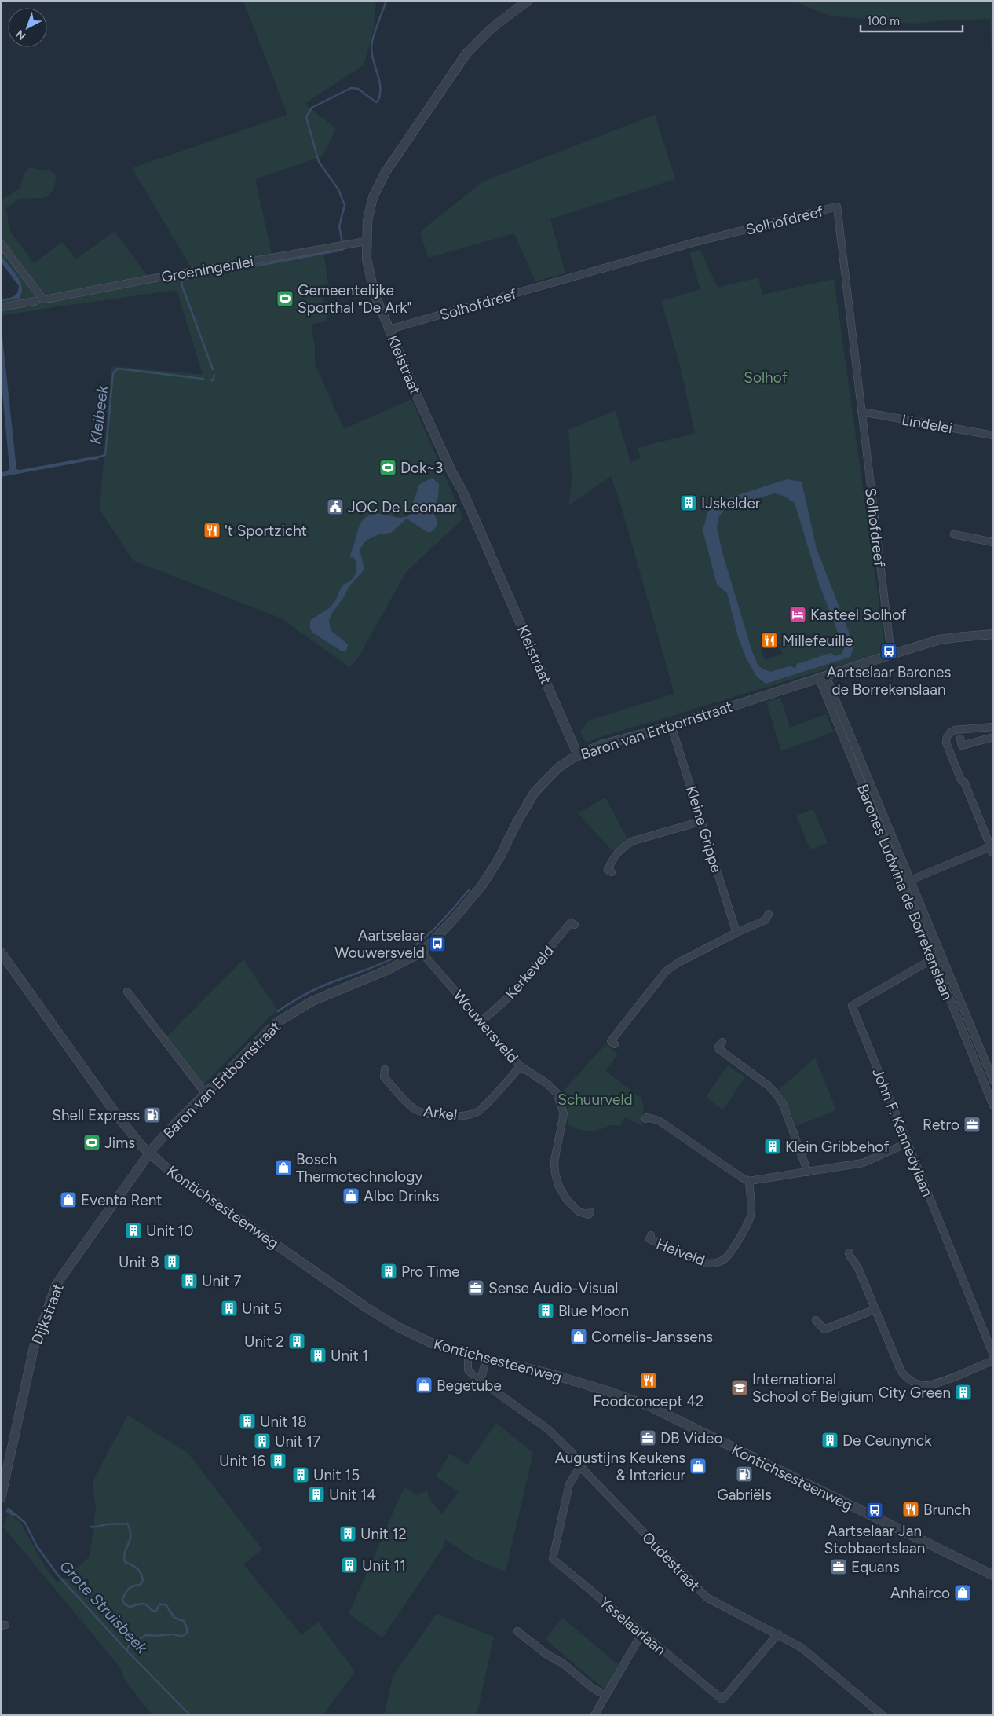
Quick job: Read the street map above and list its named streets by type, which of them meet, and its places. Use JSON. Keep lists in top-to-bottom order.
{
  "streets": {
    "street": [
      "Solhofdreef",
      "Groeningenlei",
      "Kleistraat",
      "Lindelei",
      "Baron van Ertbornstraat",
      "Kleine Grippe",
      "Barones Ludwina de Borrekenslaan",
      "Kerkeveld",
      "Wouwersveld",
      "Arkel",
      "John F. Kennedylaan",
      "Kontichsesteenweg",
      "Heiveld",
      "Dijkstraat",
      "Oudestraat",
      "Ysselaarlaan"
    ]
  },
  "crossings": [
    ["Solhofdreef", "Kleistraat"],
    ["Solhofdreef", "Lindelei"],
    ["Solhofdreef", "Baron van Ertbornstraat"],
    ["Groeningenlei", "Kleistraat"],
    ["Kleistraat", "Baron van Ertbornstraat"],
    ["Baron van Ertbornstraat", "Kleine Grippe"],
    ["Baron van Ertbornstraat", "Barones Ludwina de Borrekenslaan"],
    ["Baron van Ertbornstraat", "Wouwersveld"],
    ["Baron van Ertbornstraat", "Kontichsesteenweg"],
    ["Baron van Ertbornstraat", "Dijkstraat"],
    ["Barones Ludwina de Borrekenslaan", "John F. Kennedylaan"],
    ["Kerkeveld", "Wouwersveld"],
    ["Wouwersveld", "Arkel"],
    ["Kontichsesteenweg", "Dijkstraat"],
    ["Kontichsesteenweg", "Oudestraat"],
    ["Oudestraat", "Ysselaarlaan"]
  ],
  "water": ["Kleibeek", "Grote Struisbeek"],
  "parks": ["Solhof", "Schuurveld"],
  "places": {
    "sports": ["Gemeentelijke Sporthal \"De Ark\"", "Dok~3", "Jims"],
    "building": [
      "IJskelder",
      "Klein Gribbehof",
      "Unit 10",
      "Unit 8",
      "Pro Time",
      "Unit 7",
      "Unit 5",
      "Blue Moon",
      "Unit 2",
      "Unit 1",
      "City Green",
      "Unit 18",
      "De Ceunynck",
      "Unit 17",
      "Unit 16",
      "Unit 15",
      "Unit 14",
      "Unit 12",
      "Unit 11"
    ],
    "public building": ["JOC De Leonaar"],
    "restaurant": [
      "'t Sportzicht",
      "Millefeuille",
      "Foodconcept 42",
      "Brunch"
    ],
    "hotel": ["Kasteel Solhof"],
    "bus stop": ["Aartselaar Barones de Borrekenslaan", "Aartselaar Wouwersveld", "Aartselaar Jan Stobbaertslaan"],
    "fuel station": ["Shell Express", "Gabriëls"],
    "office": [
      "Retro",
      "Sense Audio-Visual",
      "DB Video",
      "Equans"
    ],
    "shop": [
      "Bosch Thermotechnology",
      "Albo Drinks",
      "Eventa Rent",
      "Cornelis-Janssens",
      "Begetube",
      "Augustijns Keukens & Interieur",
      "Anhairco"
    ],
    "school or university": ["International School of Belgium"]
  },
  "scale_bar": "100 m",
  "north": "bottom left"
}
